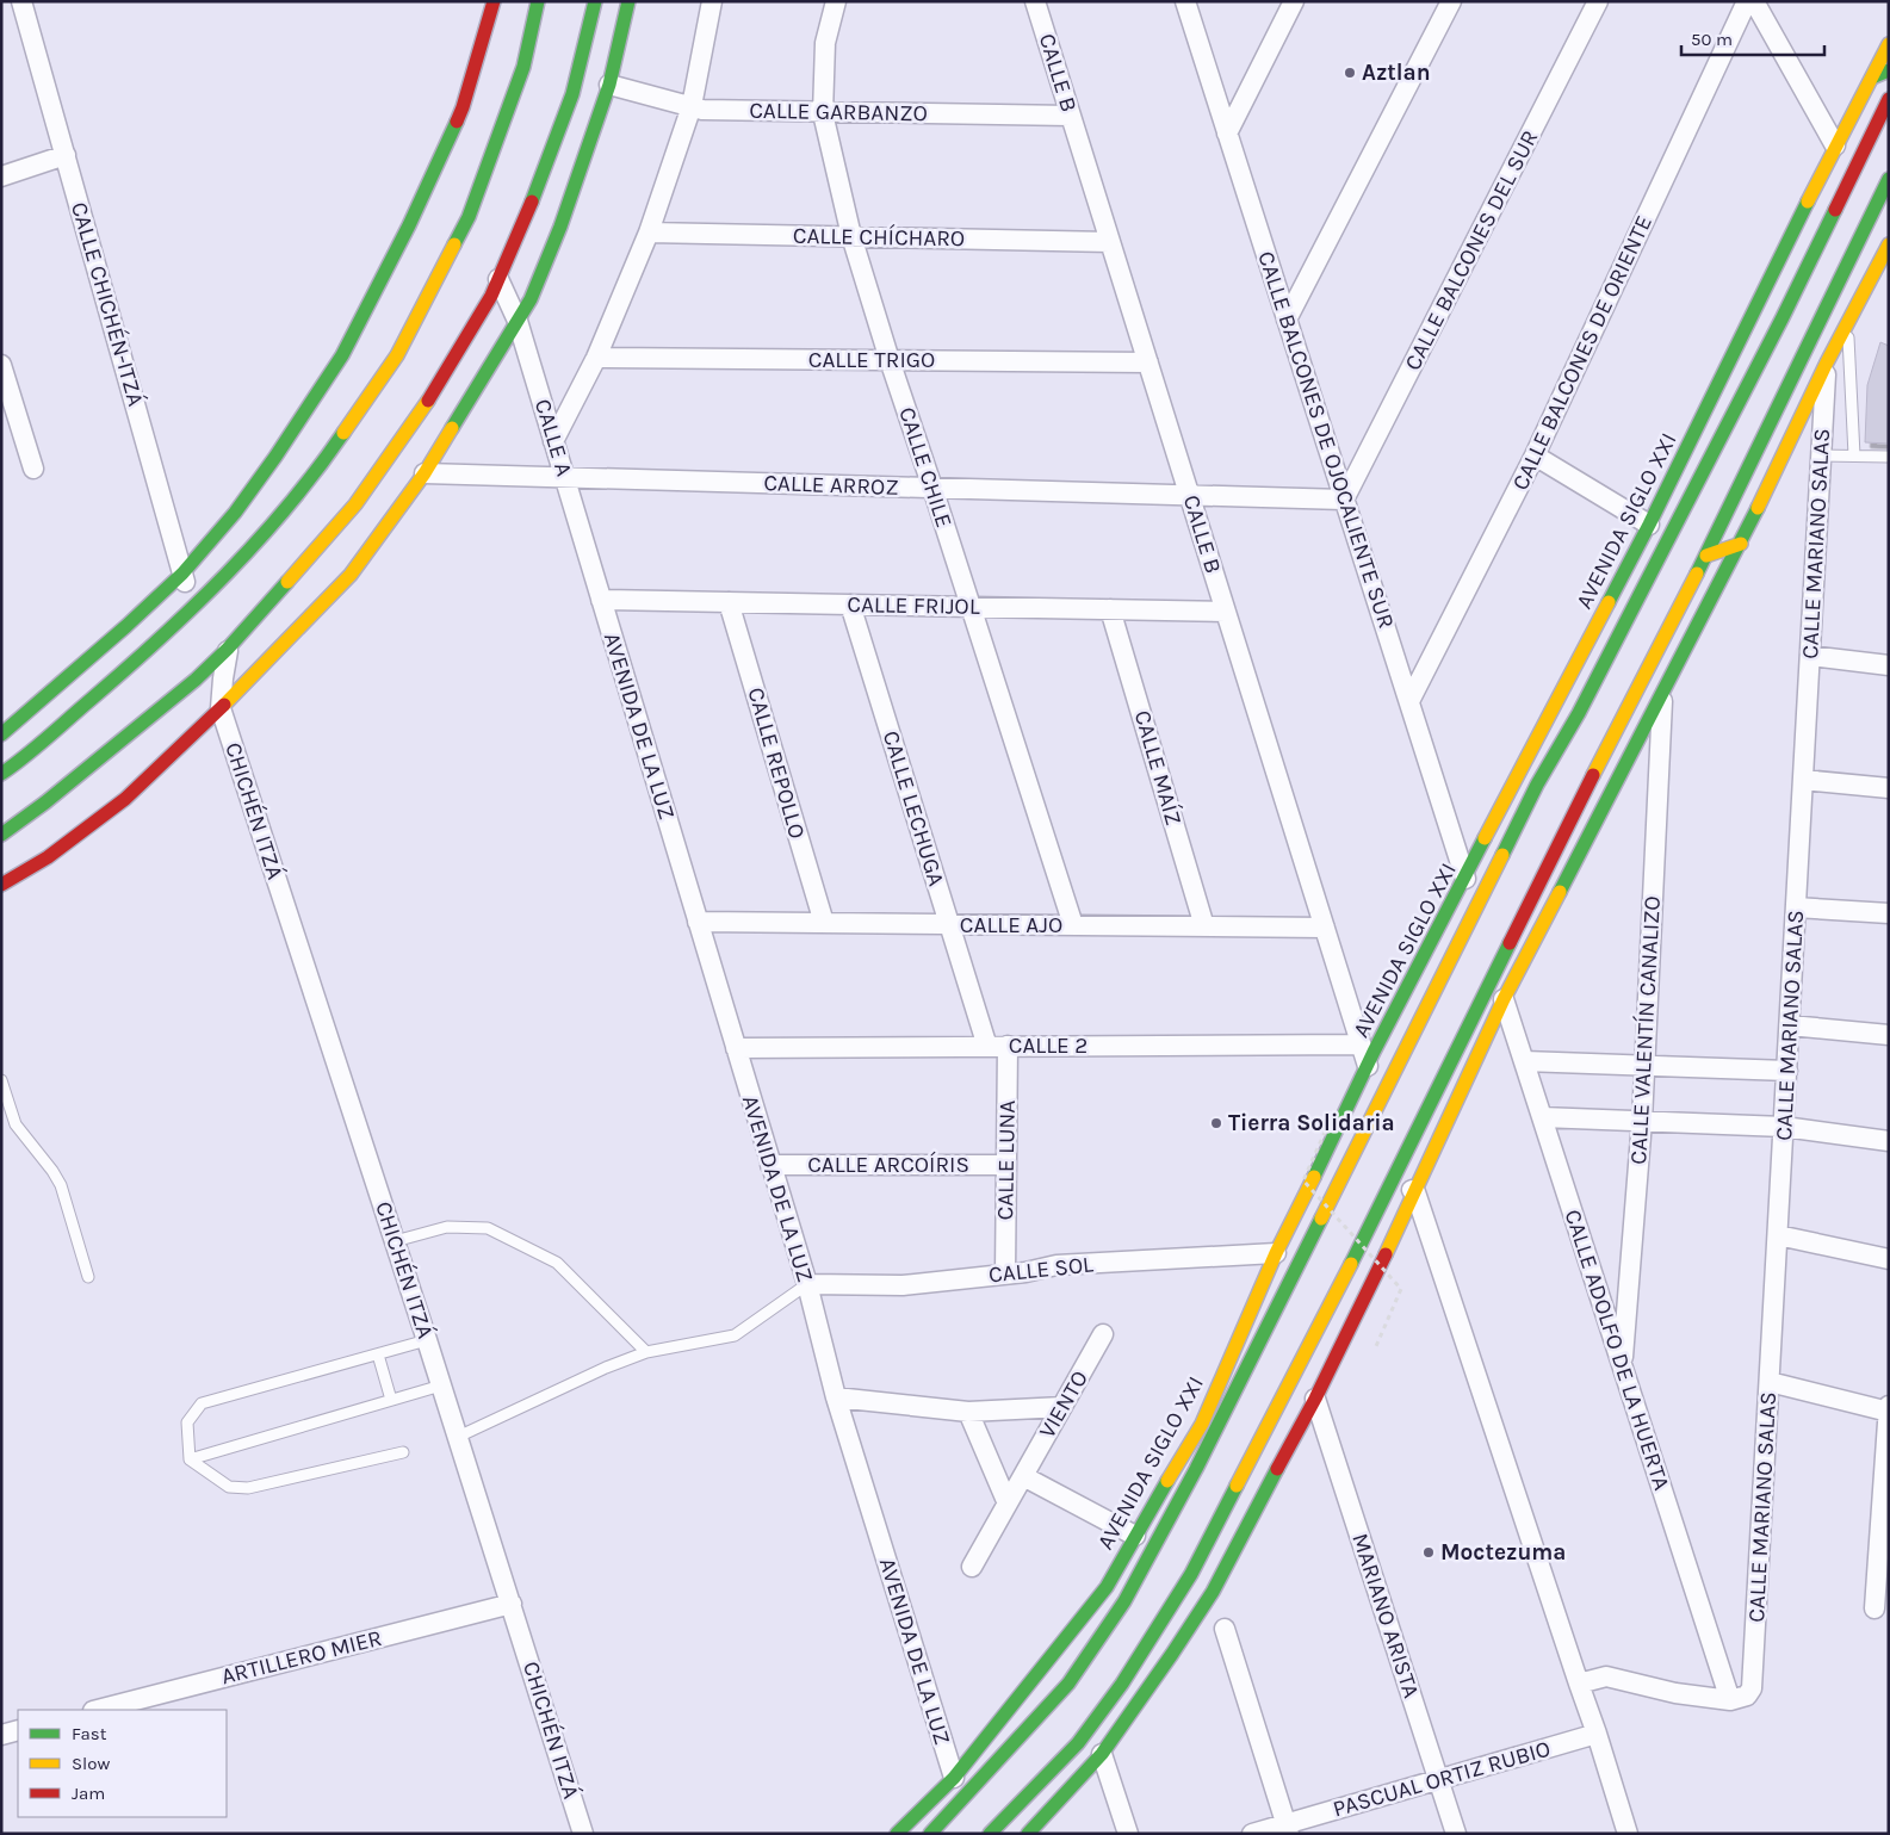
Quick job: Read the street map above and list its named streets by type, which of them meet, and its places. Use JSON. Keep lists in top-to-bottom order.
{
  "streets": {
    "main road": ["AVENIDA SIGLO XXI"],
    "street": [
      "CALLE B",
      "CALLE GARBANZO",
      "CALLE CHÍCHARO",
      "CALLE BALCONES DEL SUR",
      "CALLE CHICHÉN-ITZÁ",
      "CALLE BALCONES DE ORIENTE",
      "CALLE TRIGO",
      "CALLE A",
      "CALLE BALCONES DE OJOCALIENTE SUR",
      "CALLE CHILE",
      "CALLE ARROZ",
      "CALLE MARIANO SALAS",
      "CALLE FRIJOL",
      "AVENIDA DE LA LUZ",
      "CALLE REPOLLO",
      "CALLE MAÍZ",
      "CALLE LECHUGA",
      "CHICHÉN ITZÁ",
      "CALLE AJO",
      "CALLE VALENTÍN CANALIZO",
      "CALLE 2",
      "CALLE LUNA",
      "CALLE ARCOÍRIS",
      "CALLE SOL",
      "CALLE ADOLFO DE LA HUERTA",
      "VIENTO",
      "MARIANO ARISTA",
      "ARTILLERO MIER",
      "PASCUAL ORTIZ RUBIO"
    ]
  },
  "crossings": [
    ["CALLE B", "CALLE GARBANZO"],
    ["CALLE B", "CALLE CHÍCHARO"],
    ["CALLE B", "CALLE TRIGO"],
    ["CALLE B", "CALLE ARROZ"],
    ["CALLE B", "AVENIDA SIGLO XXI"],
    ["CALLE B", "CALLE FRIJOL"],
    ["CALLE B", "CALLE AJO"],
    ["CALLE B", "CALLE 2"],
    ["CALLE GARBANZO", "CALLE CHILE"],
    ["CALLE CHÍCHARO", "CALLE CHILE"],
    ["CALLE BALCONES DEL SUR", "CALLE BALCONES DE OJOCALIENTE SUR"],
    ["CALLE BALCONES DEL SUR", "CALLE ARROZ"],
    ["CALLE BALCONES DE ORIENTE", "CALLE BALCONES DE OJOCALIENTE SUR"],
    ["CALLE TRIGO", "CALLE CHILE"],
    ["CALLE A", "CALLE ARROZ"],
    ["CALLE A", "CALLE FRIJOL"],
    ["CALLE A", "AVENIDA DE LA LUZ"],
    ["CALLE BALCONES DE OJOCALIENTE SUR", "CALLE ARROZ"],
    ["CALLE BALCONES DE OJOCALIENTE SUR", "AVENIDA SIGLO XXI"],
    ["CALLE CHILE", "CALLE ARROZ"],
    ["CALLE CHILE", "CALLE FRIJOL"],
    ["CALLE CHILE", "CALLE AJO"],
    ["AVENIDA SIGLO XXI", "AVENIDA DE LA LUZ"],
    ["AVENIDA SIGLO XXI", "CALLE SOL"],
    ["CALLE MARIANO SALAS", "CALLE ADOLFO DE LA HUERTA"],
    ["CALLE FRIJOL", "AVENIDA DE LA LUZ"],
    ["CALLE FRIJOL", "CALLE REPOLLO"],
    ["CALLE FRIJOL", "CALLE MAÍZ"],
    ["CALLE FRIJOL", "CALLE LECHUGA"],
    ["AVENIDA DE LA LUZ", "CALLE AJO"],
    ["AVENIDA DE LA LUZ", "CALLE 2"],
    ["AVENIDA DE LA LUZ", "CALLE ARCOÍRIS"],
    ["AVENIDA DE LA LUZ", "CALLE SOL"],
    ["CALLE REPOLLO", "CALLE AJO"],
    ["CALLE MAÍZ", "CALLE AJO"],
    ["CALLE LECHUGA", "CALLE AJO"],
    ["CALLE LECHUGA", "CALLE 2"],
    ["CHICHÉN ITZÁ", "ARTILLERO MIER"],
    ["CALLE VALENTÍN CANALIZO", "CALLE ADOLFO DE LA HUERTA"],
    ["CALLE 2", "CALLE LUNA"],
    ["CALLE LUNA", "CALLE ARCOÍRIS"],
    ["CALLE LUNA", "CALLE SOL"],
    ["MARIANO ARISTA", "PASCUAL ORTIZ RUBIO"]
  ],
  "places": ["Aztlan", "Tierra Solidaria", "Moctezuma"],
  "legend": ["Fast", "Slow", "Jam"],
  "scale_bar": "50 m"
}
